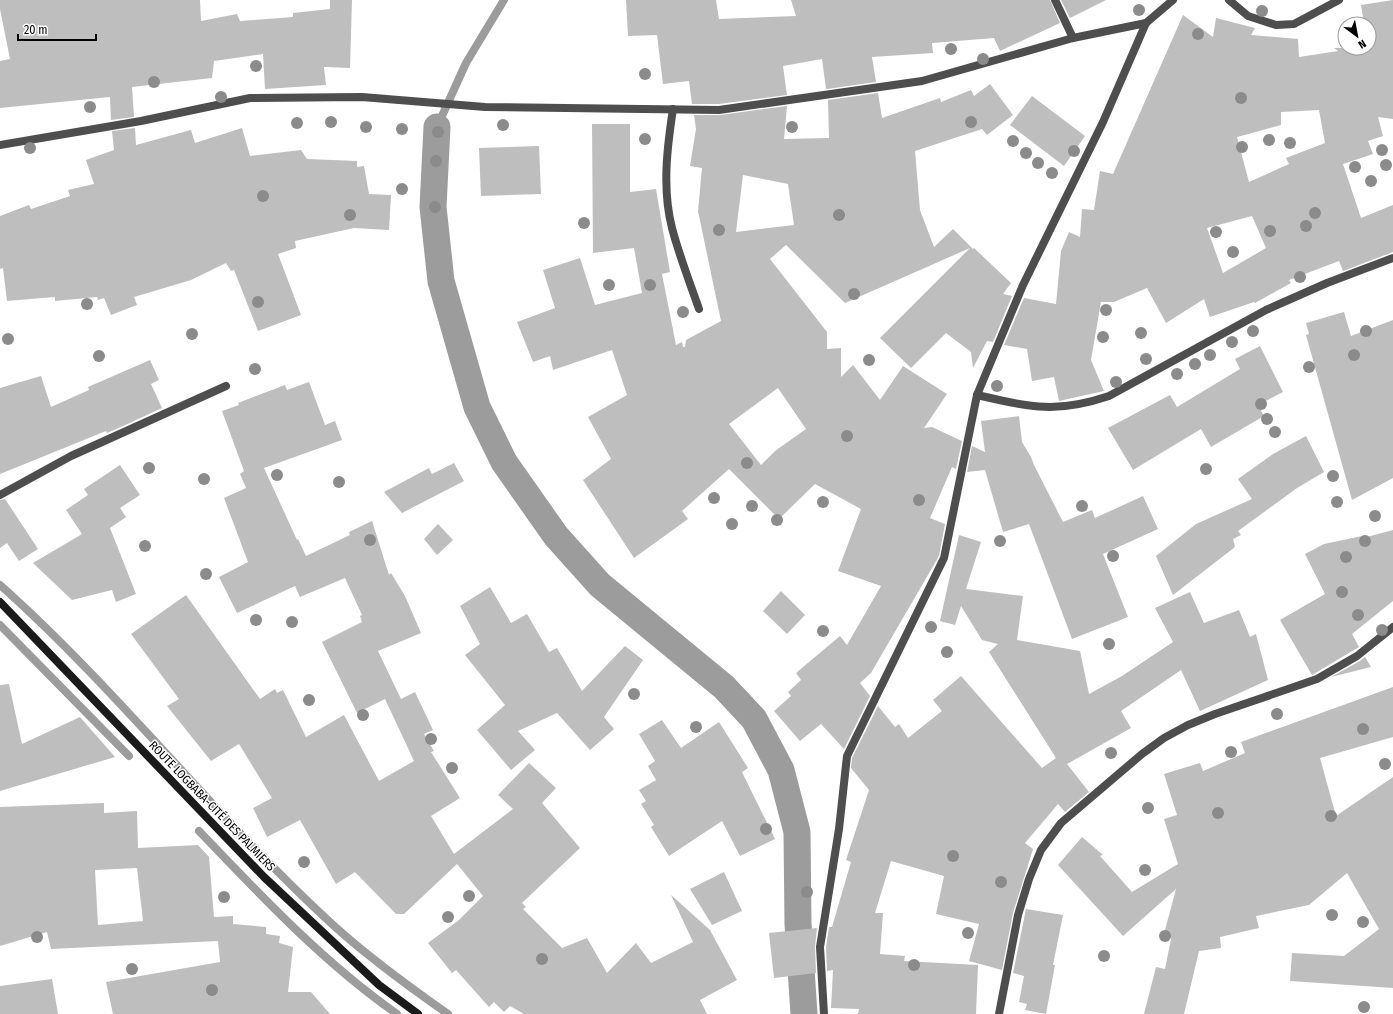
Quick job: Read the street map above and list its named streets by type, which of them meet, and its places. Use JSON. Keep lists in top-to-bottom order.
{
  "streets": {
    "main road": ["ROUTE LOGBABA-CITÉ DES PALMIERS"]
  },
  "scale_bar": "20 m",
  "north": "bottom right"
}
